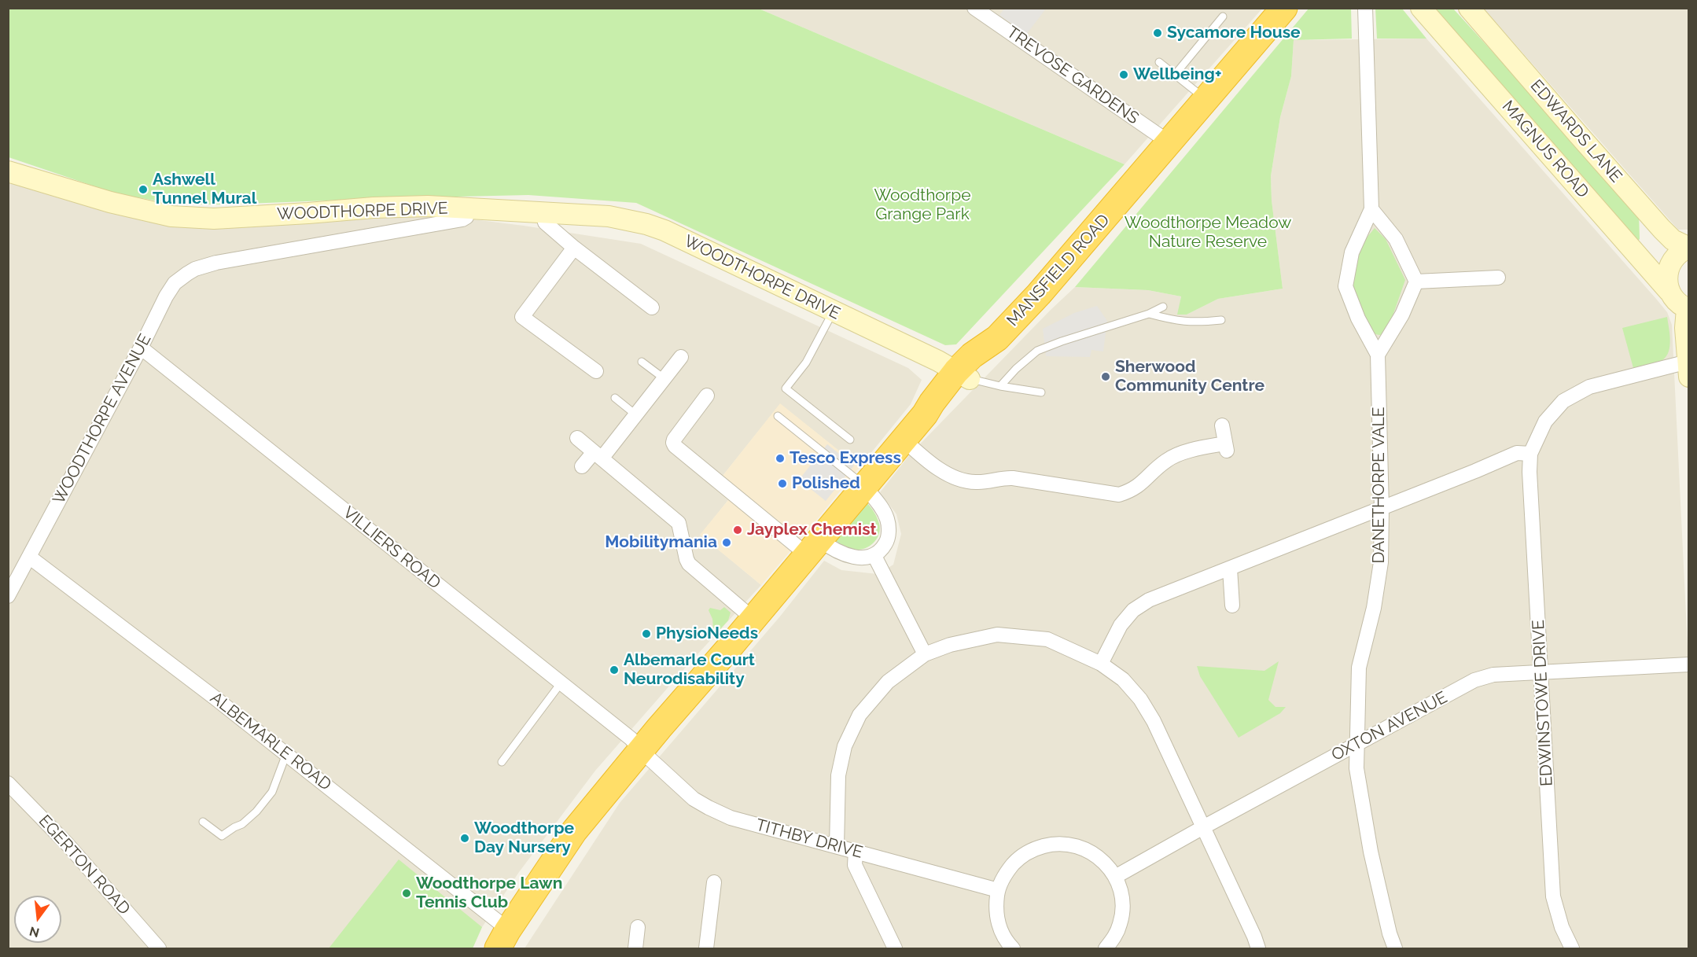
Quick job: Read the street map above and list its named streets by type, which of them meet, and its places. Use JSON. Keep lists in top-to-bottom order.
{
  "streets": {
    "highway": ["MANSFIELD ROAD"],
    "street": [
      "TREVOSE GARDENS",
      "EDWARDS LANE",
      "MAGNUS ROAD",
      "WOODTHORPE DRIVE",
      "WOODTHORPE AVENUE",
      "DANETHORPE VALE",
      "VILLIERS ROAD",
      "EDWINSTOWE DRIVE",
      "OXTON AVENUE",
      "ALBEMARLE ROAD",
      "TITHBY DRIVE",
      "EGERTON ROAD"
    ]
  },
  "crossings": [
    ["TREVOSE GARDENS", "MANSFIELD ROAD"],
    ["WOODTHORPE DRIVE", "MANSFIELD ROAD"],
    ["WOODTHORPE DRIVE", "WOODTHORPE AVENUE"],
    ["MANSFIELD ROAD", "VILLIERS ROAD"],
    ["MANSFIELD ROAD", "ALBEMARLE ROAD"],
    ["MANSFIELD ROAD", "TITHBY DRIVE"],
    ["WOODTHORPE AVENUE", "VILLIERS ROAD"],
    ["WOODTHORPE AVENUE", "ALBEMARLE ROAD"],
    ["DANETHORPE VALE", "OXTON AVENUE"],
    ["VILLIERS ROAD", "TITHBY DRIVE"],
    ["EDWINSTOWE DRIVE", "OXTON AVENUE"]
  ],
  "parks": ["Woodthorpe Grange Park", "Woodthorpe Meadow Nature Reserve"],
  "places": [
    "Sycamore House",
    "Wellbeing+",
    "Ashwell Tunnel Mural",
    "Sherwood Community Centre",
    "Tesco Express",
    "Polished",
    "Jayplex Chemist",
    "Mobilitymania",
    "PhysioNeeds",
    "Albemarle Court Neurodisability",
    "Woodthorpe Day Nursery",
    "Woodthorpe Lawn Tennis Club"
  ],
  "north": "bottom"
}
